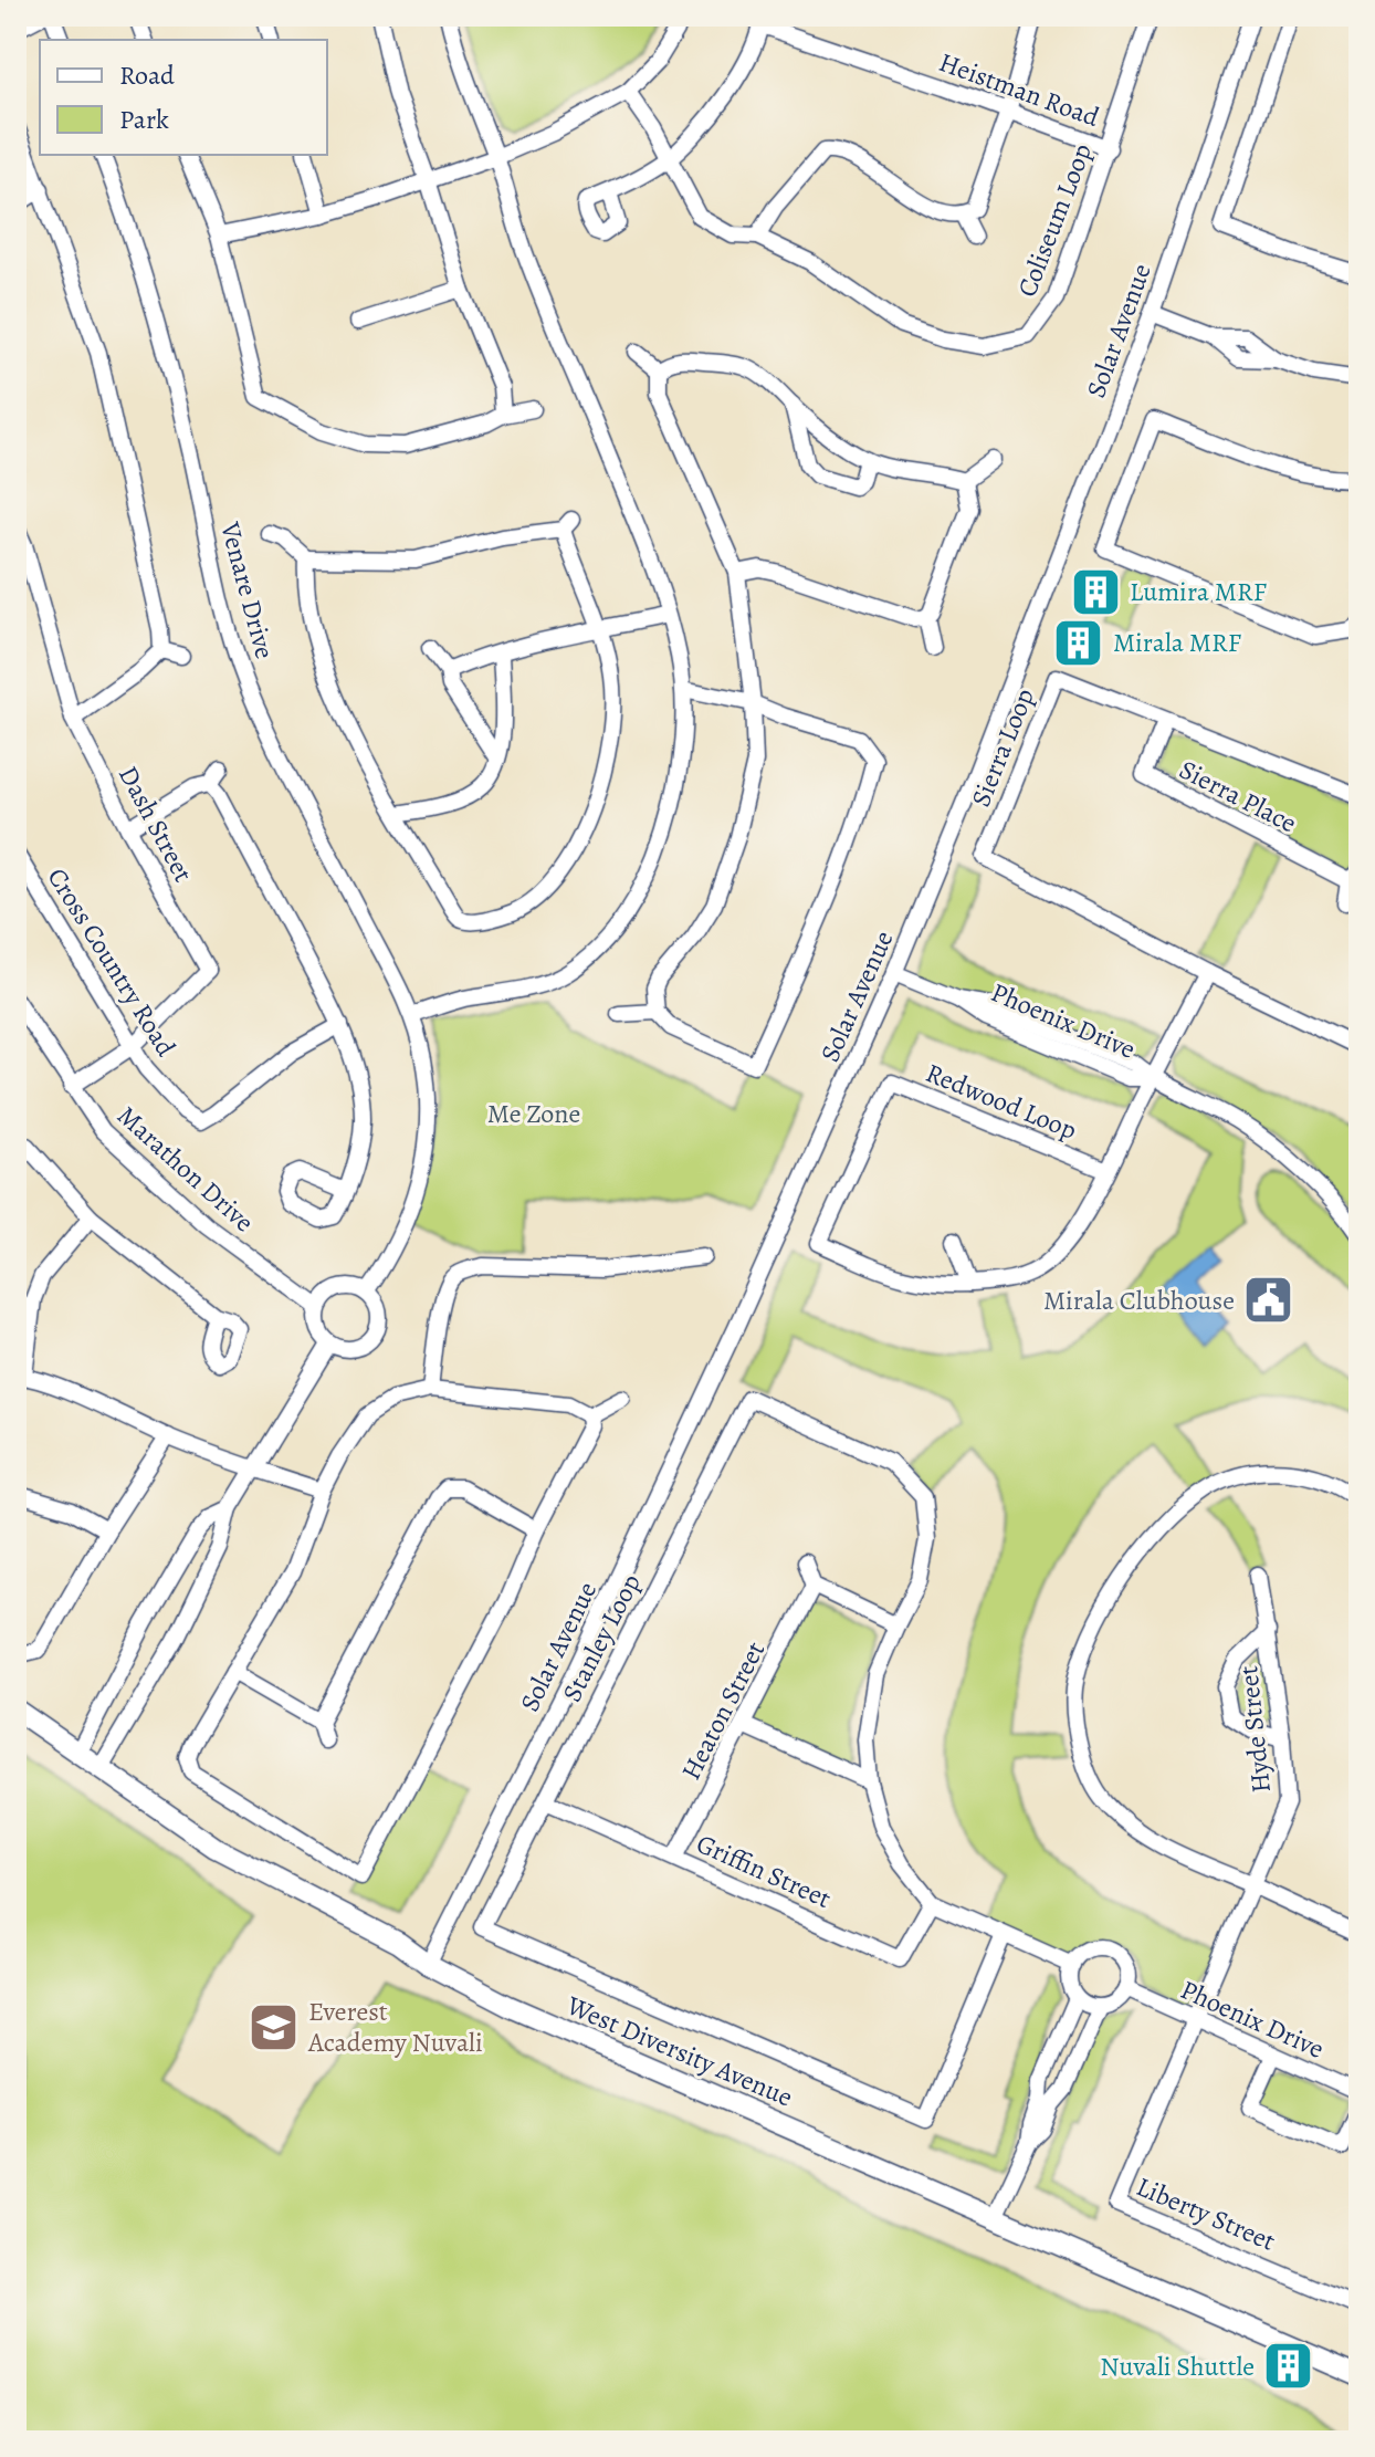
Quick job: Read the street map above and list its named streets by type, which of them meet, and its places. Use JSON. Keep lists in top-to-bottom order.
{
  "streets": {
    "street": [
      "Heistman Road",
      "Coliseum Loop",
      "Solar Avenue",
      "Venare Drive",
      "Sierra Loop",
      "Sierra Place",
      "Dash Street",
      "Cross Country Road",
      "Phoenix Drive",
      "Redwood Loop",
      "Marathon Drive",
      "Stanley Loop",
      "Heaton Street",
      "Hyde Street",
      "Griffin Street",
      "West Diversity Avenue",
      "Liberty Street"
    ]
  },
  "crossings": [
    ["Heistman Road", "Coliseum Loop"],
    ["Solar Avenue", "Phoenix Drive"],
    ["Solar Avenue", "West Diversity Avenue"],
    ["Venare Drive", "Marathon Drive"],
    ["Sierra Loop", "Sierra Place"],
    ["Sierra Loop", "Redwood Loop"],
    ["Dash Street", "Cross Country Road"],
    ["Dash Street", "Marathon Drive"],
    ["Phoenix Drive", "Redwood Loop"],
    ["Phoenix Drive", "Stanley Loop"],
    ["Phoenix Drive", "Hyde Street"],
    ["Phoenix Drive", "Liberty Street"],
    ["Stanley Loop", "Griffin Street"],
    ["Heaton Street", "Griffin Street"],
    ["Hyde Street", "Liberty Street"]
  ],
  "parks": ["Me Zone"],
  "places": {
    "building": ["Lumira MRF", "Mirala MRF", "Nuvali Shuttle"],
    "public building": ["Mirala Clubhouse"],
    "school or university": ["Everest Academy Nuvali"]
  },
  "legend": ["Road", "Park"]
}
